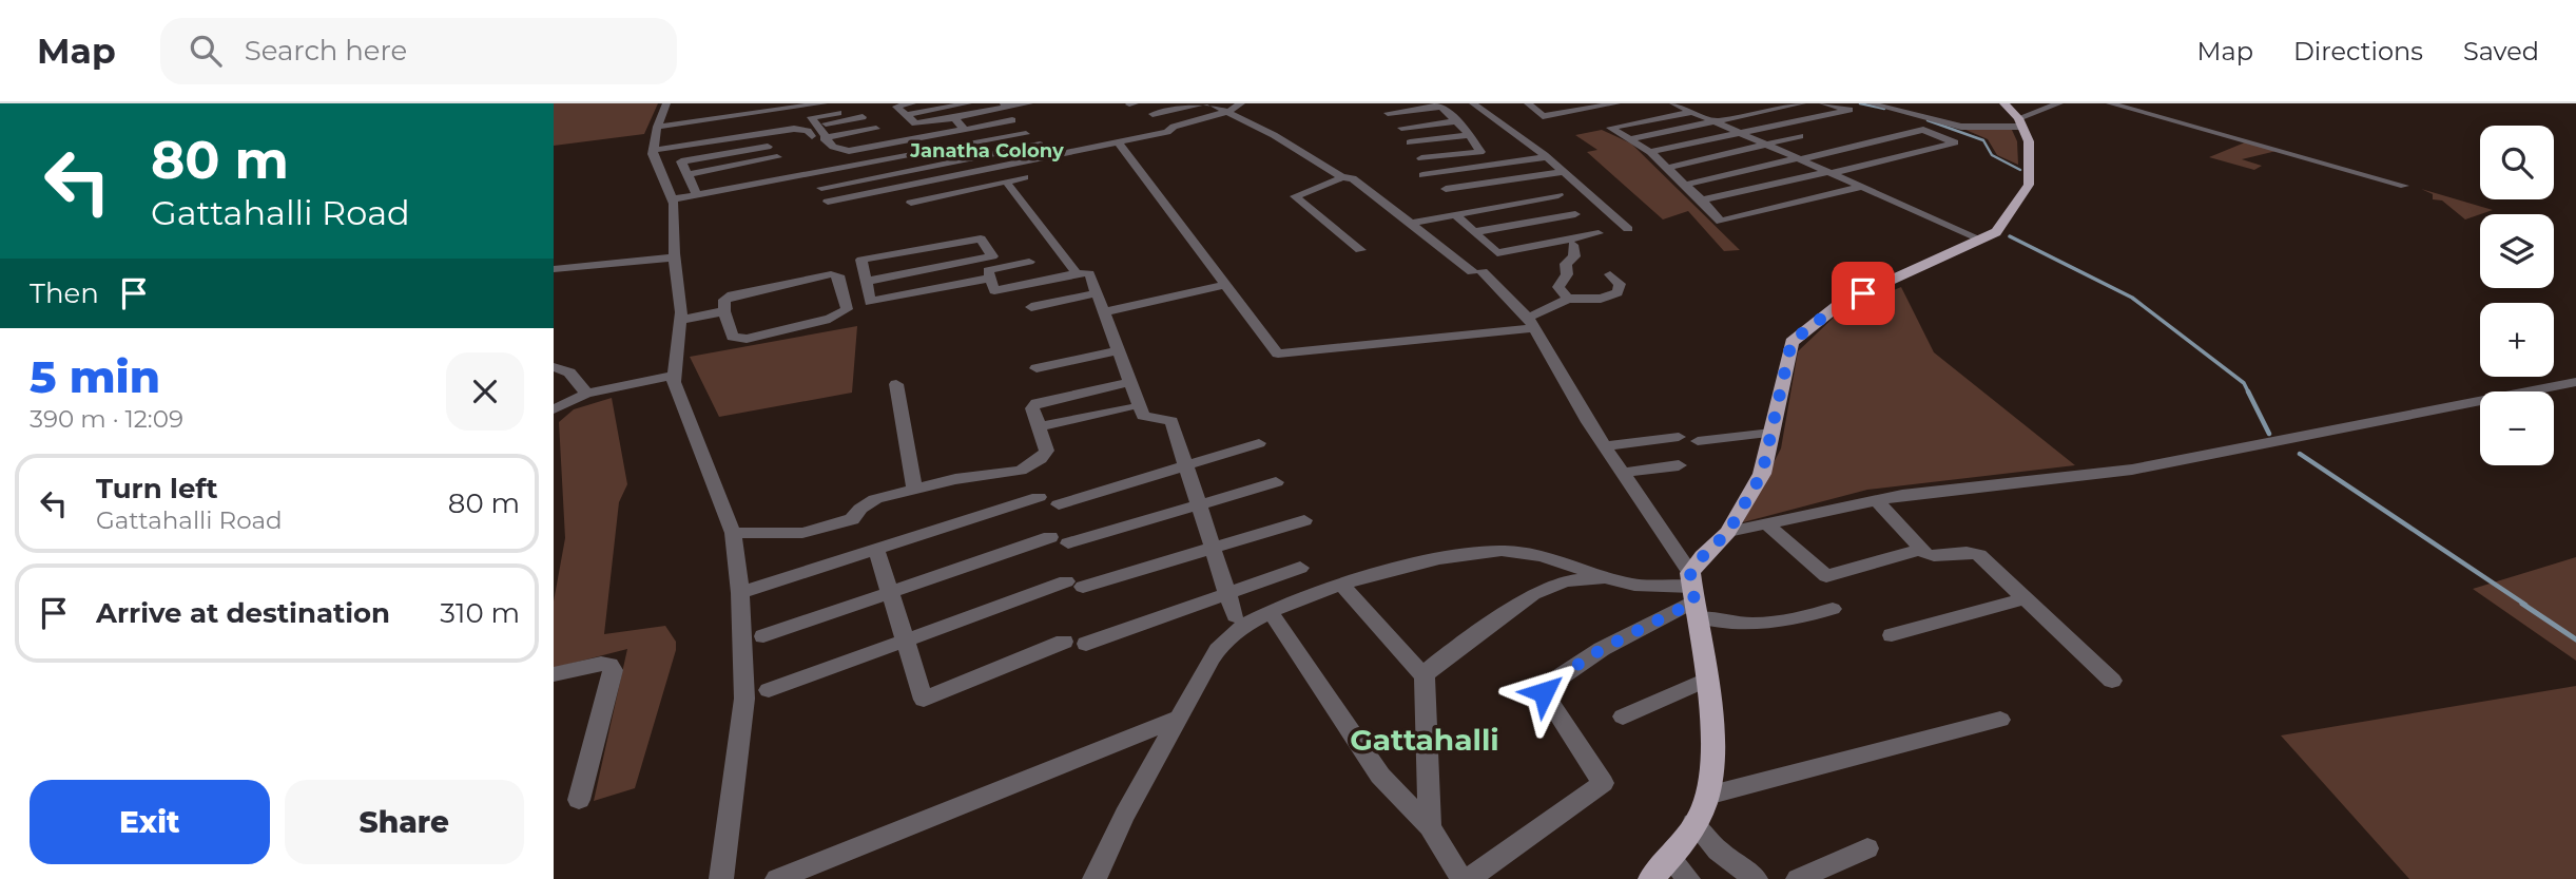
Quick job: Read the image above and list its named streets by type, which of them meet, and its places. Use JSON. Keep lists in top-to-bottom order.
{
  "districts": ["Janatha Colony", "Gattahalli"],
  "page": {
    "header": "Map",
    "search": "Search here",
    "nav": ["Map", "Directions", "Saved"],
    "turn": ["80 m", "Gattahalli Road"],
    "map_buttons": ["+", "−"],
    "then": "Then",
    "heading": ["5 min", "390 m · 12:09"],
    "list": [
      {
        "name": "Turn left",
        "note": "Gattahalli Road",
        "value": "80 m"
      },
      {
        "name": "Arrive at destination",
        "value": "310 m"
      }
    ],
    "buttons": ["Exit", "Share"]
  }
}
